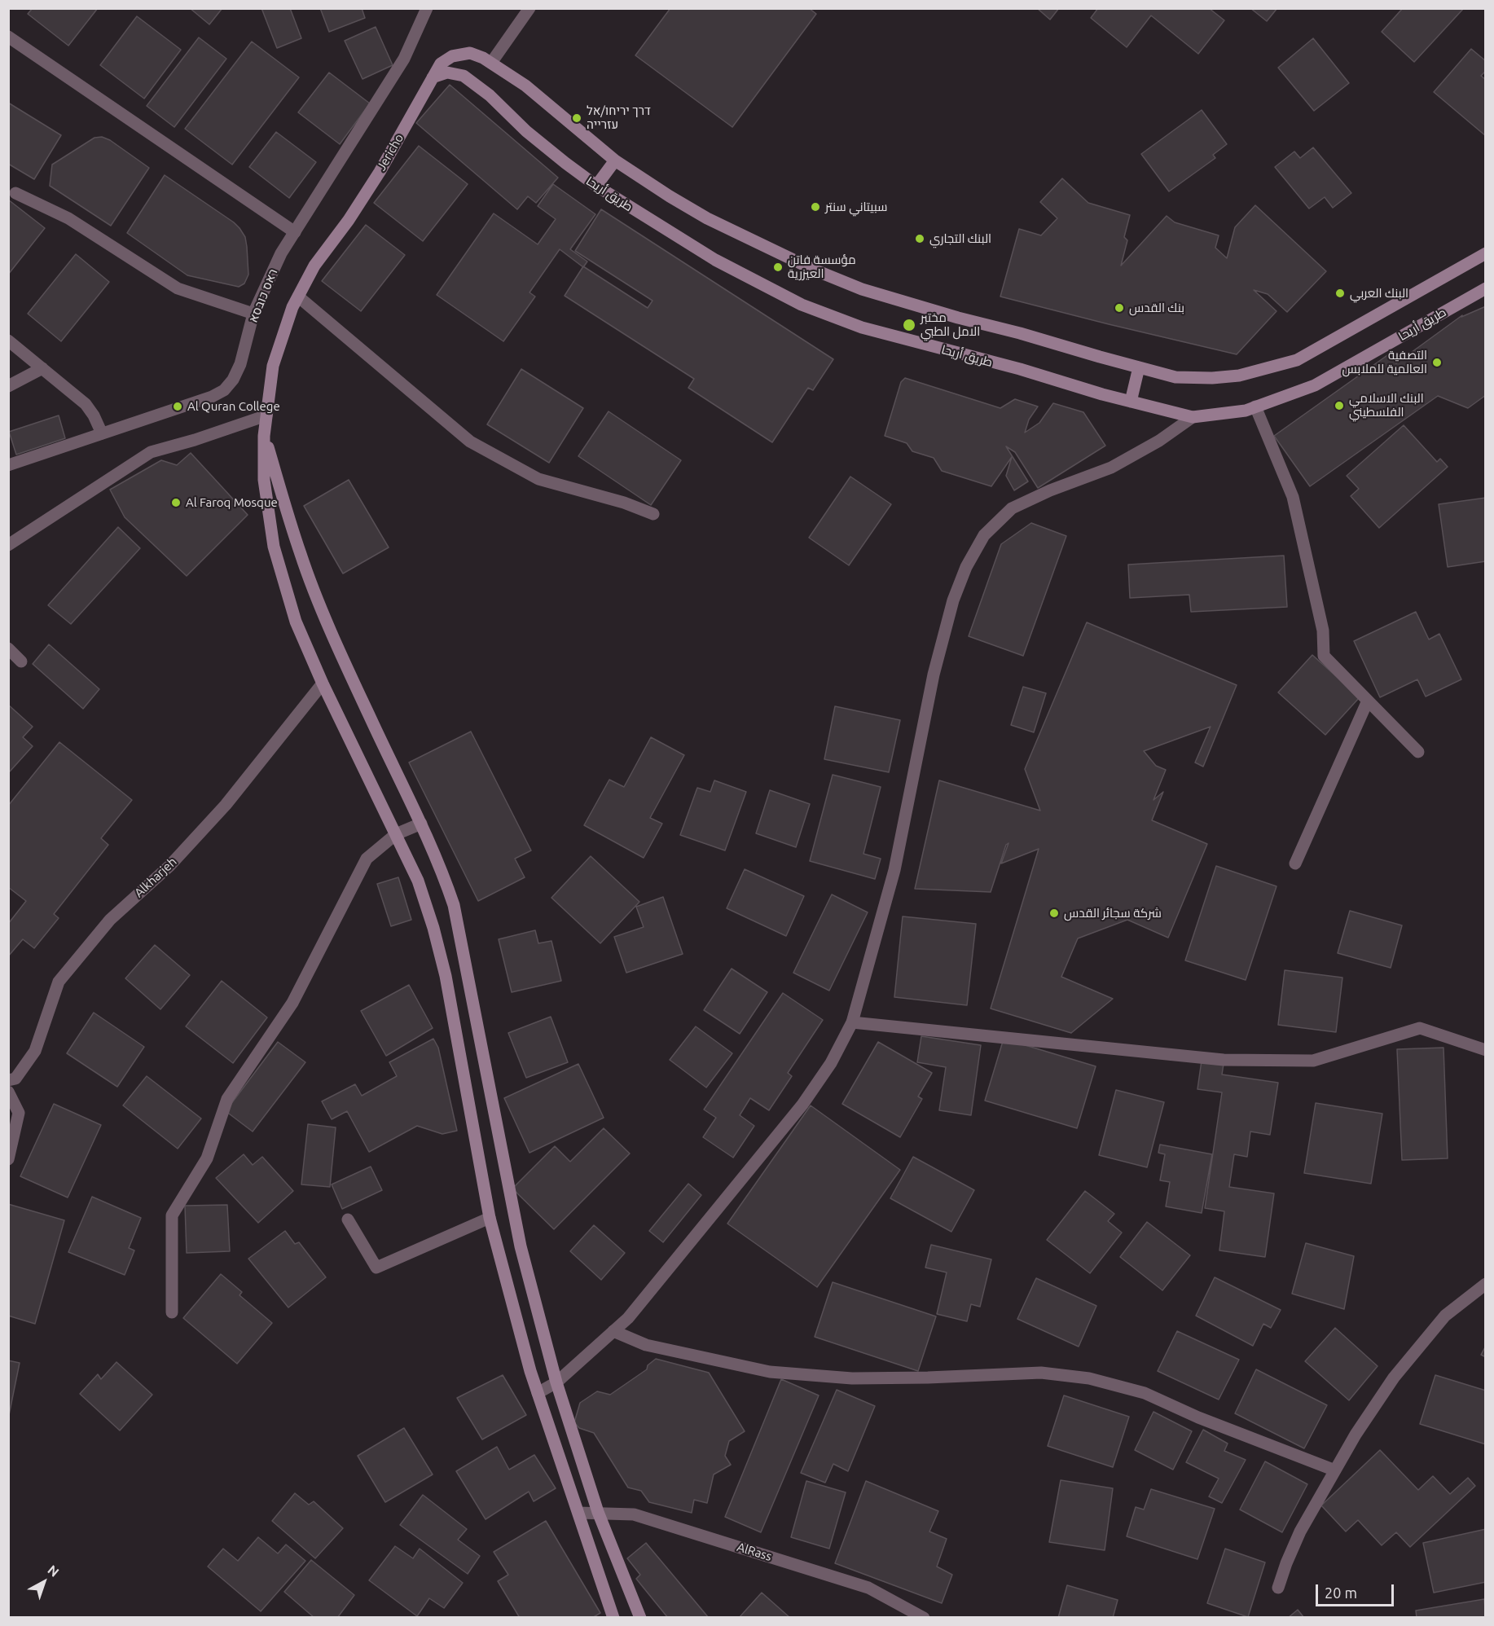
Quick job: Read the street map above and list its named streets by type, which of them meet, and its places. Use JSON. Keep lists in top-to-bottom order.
{
  "streets": {
    "main road": ["Jericho", "طريق أريحا"],
    "street": ["ראס כובסא", "Alkharjeh", "AlRass"]
  },
  "crossings": [
    ["Jericho", "طريق أريحا"],
    ["Jericho", "Alkharjeh"],
    ["Jericho", "AlRass"]
  ],
  "places": [
    "דרך יריחו/אל עזרייה",
    "سبيتاني سنتر",
    "البنك التجاري",
    "مؤسسة فاتن العيزرية",
    "البنك العربي",
    "بنك القدس",
    "مختبر الامل الطبي",
    "التصفية العالمية للملابس",
    "البنك الاسلامي الفلسطيني",
    "Al Quran College",
    "Al Faroq Mosque",
    "شركة سجائر القدس"
  ],
  "scale_bar": "20 m",
  "north": "top right"
}
